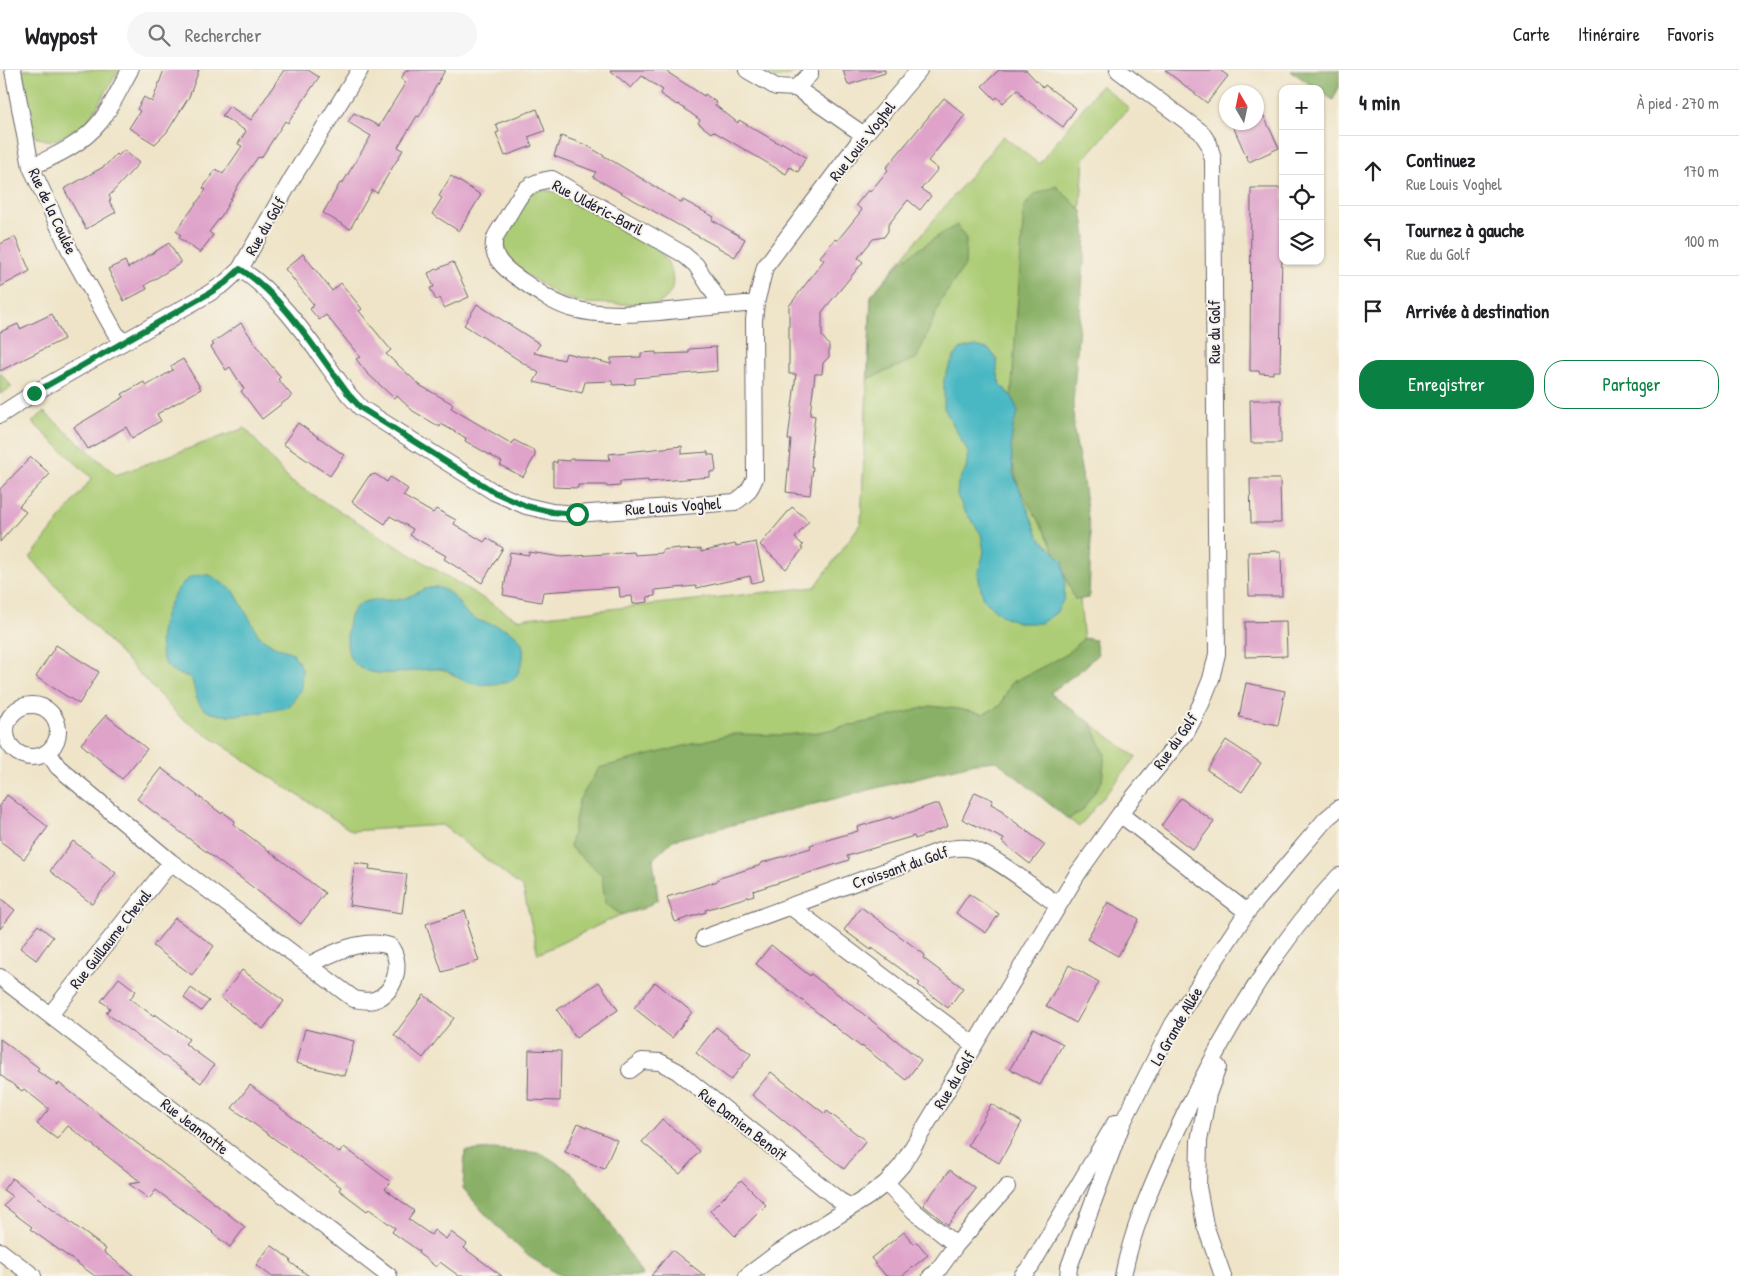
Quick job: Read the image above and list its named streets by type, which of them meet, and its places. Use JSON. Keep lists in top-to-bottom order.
{
  "streets": {
    "street": [
      "Rue Louis Voghel",
      "Rue Uldéric-Baril",
      "Rue de la Coulée",
      "Rue du Golf",
      "Croissant du Golf",
      "Rue Guillaume Cheval",
      "La Grande Allée",
      "Rue Damien Benoît",
      "Rue Jeannotte"
    ]
  },
  "crossings": [
    ["Rue Louis Voghel", "Rue Uldéric-Baril"],
    ["Rue Louis Voghel", "Rue du Golf"],
    ["Rue de la Coulée", "Rue du Golf"],
    ["Rue du Golf", "Croissant du Golf"],
    ["Rue du Golf", "Rue Damien Benoît"],
    ["Rue Guillaume Cheval", "Rue Jeannotte"]
  ],
  "north": "top",
  "page": {
    "header": "Waypost",
    "search": "Rechercher",
    "nav": ["Carte", "Itinéraire", "Favoris"],
    "heading": ["4 min", "À pied · 270 m"],
    "map_buttons": ["+", "−"],
    "list": [
      ["Continuez", "Rue Louis Voghel", "170 m"],
      ["Tournez à gauche", "Rue du Golf", "100 m"],
      "Arrivée à destination"
    ],
    "buttons": ["Enregistrer", "Partager"]
  }
}
